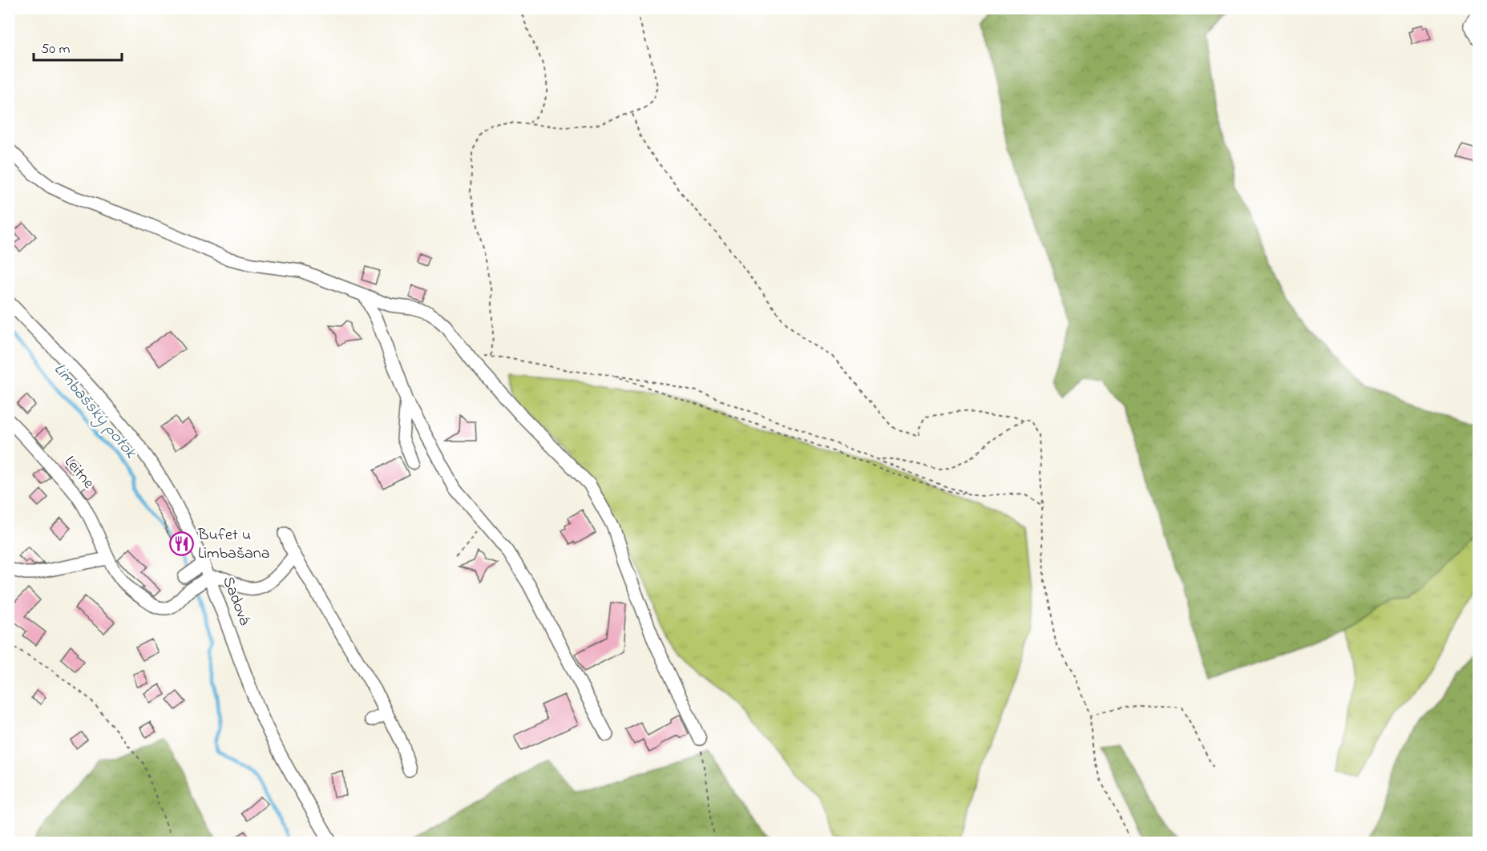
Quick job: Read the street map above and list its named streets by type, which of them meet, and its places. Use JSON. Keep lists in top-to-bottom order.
{
  "streets": {
    "street": ["Leitne", "Sadová"]
  },
  "crossings": [
    ["Leitne", "Sadová"]
  ],
  "water": ["Limbašský potok"],
  "places": {
    "restaurant": ["Bufet u Limbašana"]
  },
  "scale_bar": "50 m"
}
